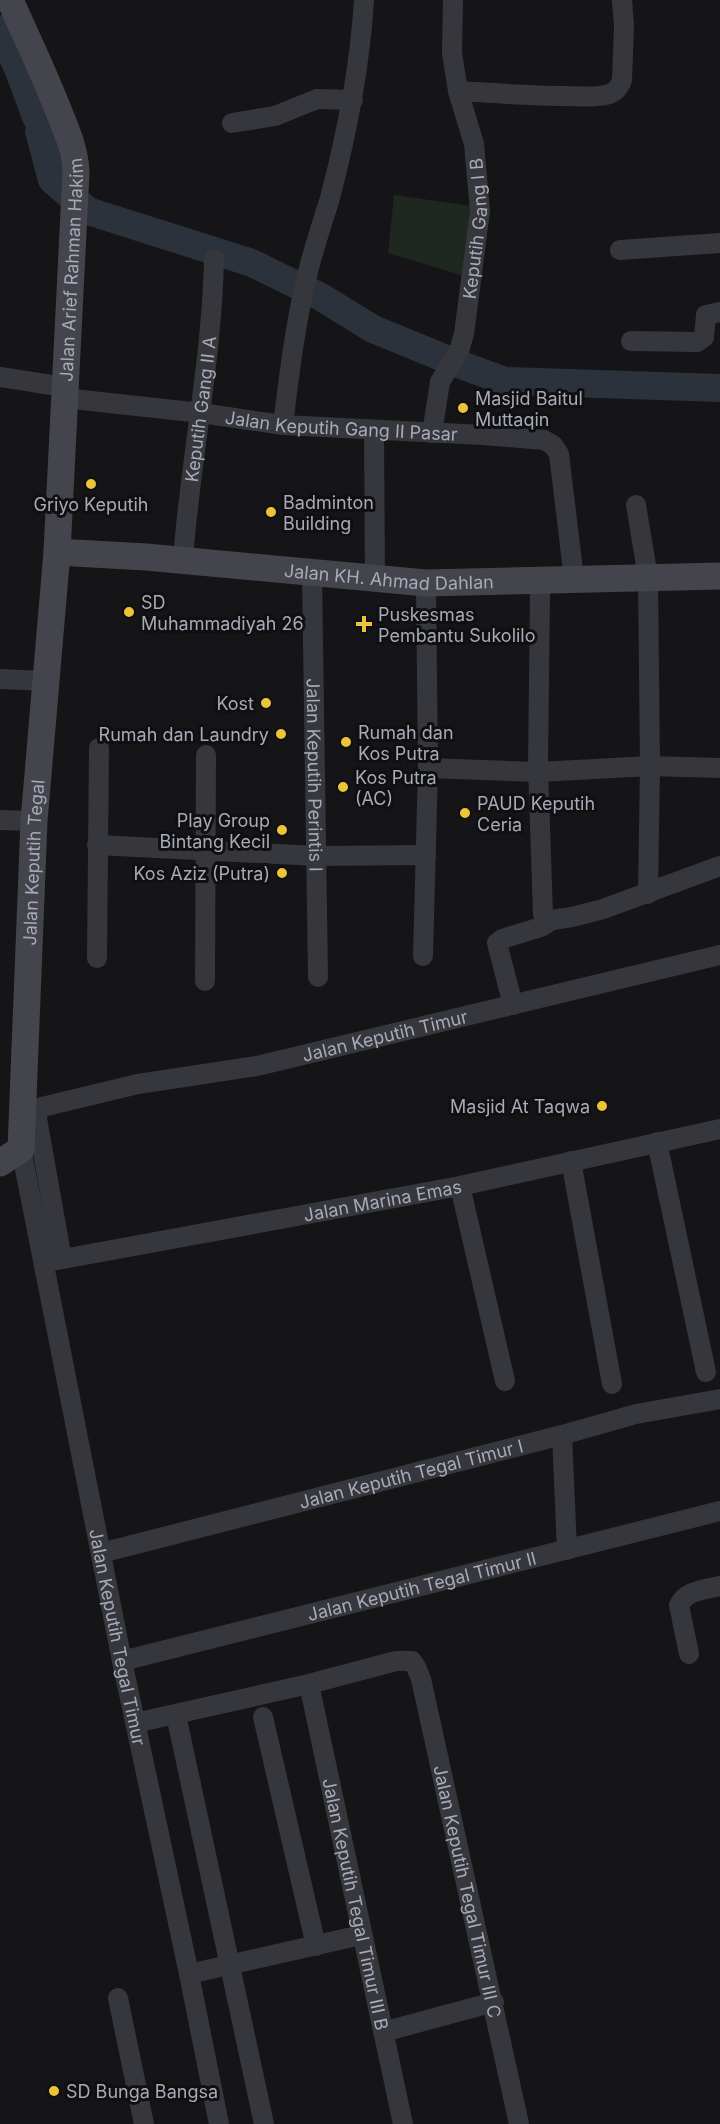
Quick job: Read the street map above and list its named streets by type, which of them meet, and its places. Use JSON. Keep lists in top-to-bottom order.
{
  "streets": {
    "main road": ["Jalan Arief Rahman Hakim", "Jalan KH. Ahmad Dahlan", "Jalan Keputih Tegal"],
    "street": [
      "Keputih Gang I B",
      "Keputih Gang II A",
      "Jalan Keputih Gang II Pasar",
      "Jalan Keputih Perintis I",
      "Jalan Keputih Timur",
      "Jalan Marina Emas",
      "Jalan Keputih Tegal Timur I",
      "Jalan Keputih Tegal Timur II",
      "Jalan Keputih Tegal Timur",
      "Jalan Keputih Tegal Timur III C",
      "Jalan Keputih Tegal Timur III B"
    ]
  },
  "crossings": [
    ["Keputih Gang I B", "Jalan Keputih Gang II Pasar"],
    ["Jalan Arief Rahman Hakim", "Jalan Keputih Gang II Pasar"],
    ["Jalan Arief Rahman Hakim", "Jalan KH. Ahmad Dahlan"],
    ["Jalan Arief Rahman Hakim", "Jalan Keputih Tegal"],
    ["Keputih Gang II A", "Jalan Keputih Gang II Pasar"],
    ["Keputih Gang II A", "Jalan KH. Ahmad Dahlan"],
    ["Jalan Keputih Gang II Pasar", "Jalan KH. Ahmad Dahlan"],
    ["Jalan KH. Ahmad Dahlan", "Jalan Keputih Perintis I"],
    ["Jalan KH. Ahmad Dahlan", "Jalan Keputih Tegal"],
    ["Jalan Keputih Tegal", "Jalan Keputih Tegal Timur"],
    ["Jalan Keputih Timur", "Jalan Keputih Tegal Timur"],
    ["Jalan Marina Emas", "Jalan Keputih Tegal Timur"],
    ["Jalan Keputih Tegal Timur I", "Jalan Keputih Tegal Timur"],
    ["Jalan Keputih Tegal Timur II", "Jalan Keputih Tegal Timur"],
    ["Jalan Keputih Tegal Timur III C", "Jalan Keputih Tegal Timur III B"]
  ],
  "places": {
    "other": [
      "Masjid Baitul Muttaqin",
      "Griyo Keputih",
      "Badminton Building",
      "SD Muhammadiyah 26",
      "Kost",
      "Rumah dan Laundry",
      "Rumah dan Kos Putra",
      "Kos Putra (AC)",
      "PAUD Keputih Ceria",
      "Play Group Bintang Kecil",
      "Kos Aziz (Putra)",
      "Masjid At Taqwa",
      "SD Bunga Bangsa"
    ],
    "health": ["Puskesmas Pembantu Sukolilo"]
  }
}
